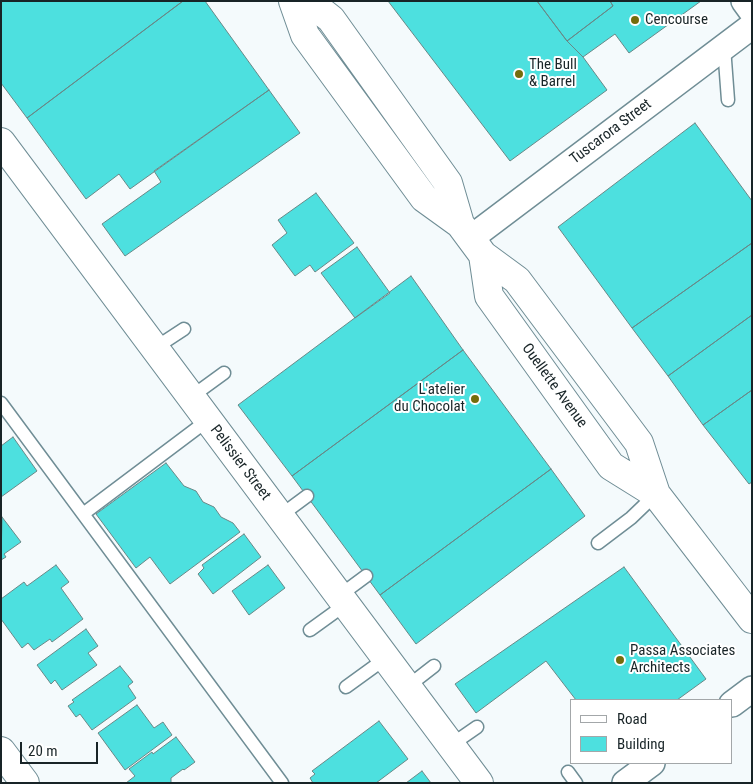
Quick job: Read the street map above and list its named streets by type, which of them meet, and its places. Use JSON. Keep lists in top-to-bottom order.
{
  "streets": {
    "main road": ["Ouellette Avenue", "Pelissier Street"],
    "street": ["Tuscarora Street"]
  },
  "crossings": [
    ["Tuscarora Street", "Ouellette Avenue"]
  ],
  "places": [
    "Cencourse",
    "The Bull & Barrel",
    "L'atelier du Chocolat",
    "Passa Associates Architects"
  ],
  "legend": ["Road", "Building"],
  "scale_bar": "20 m"
}
